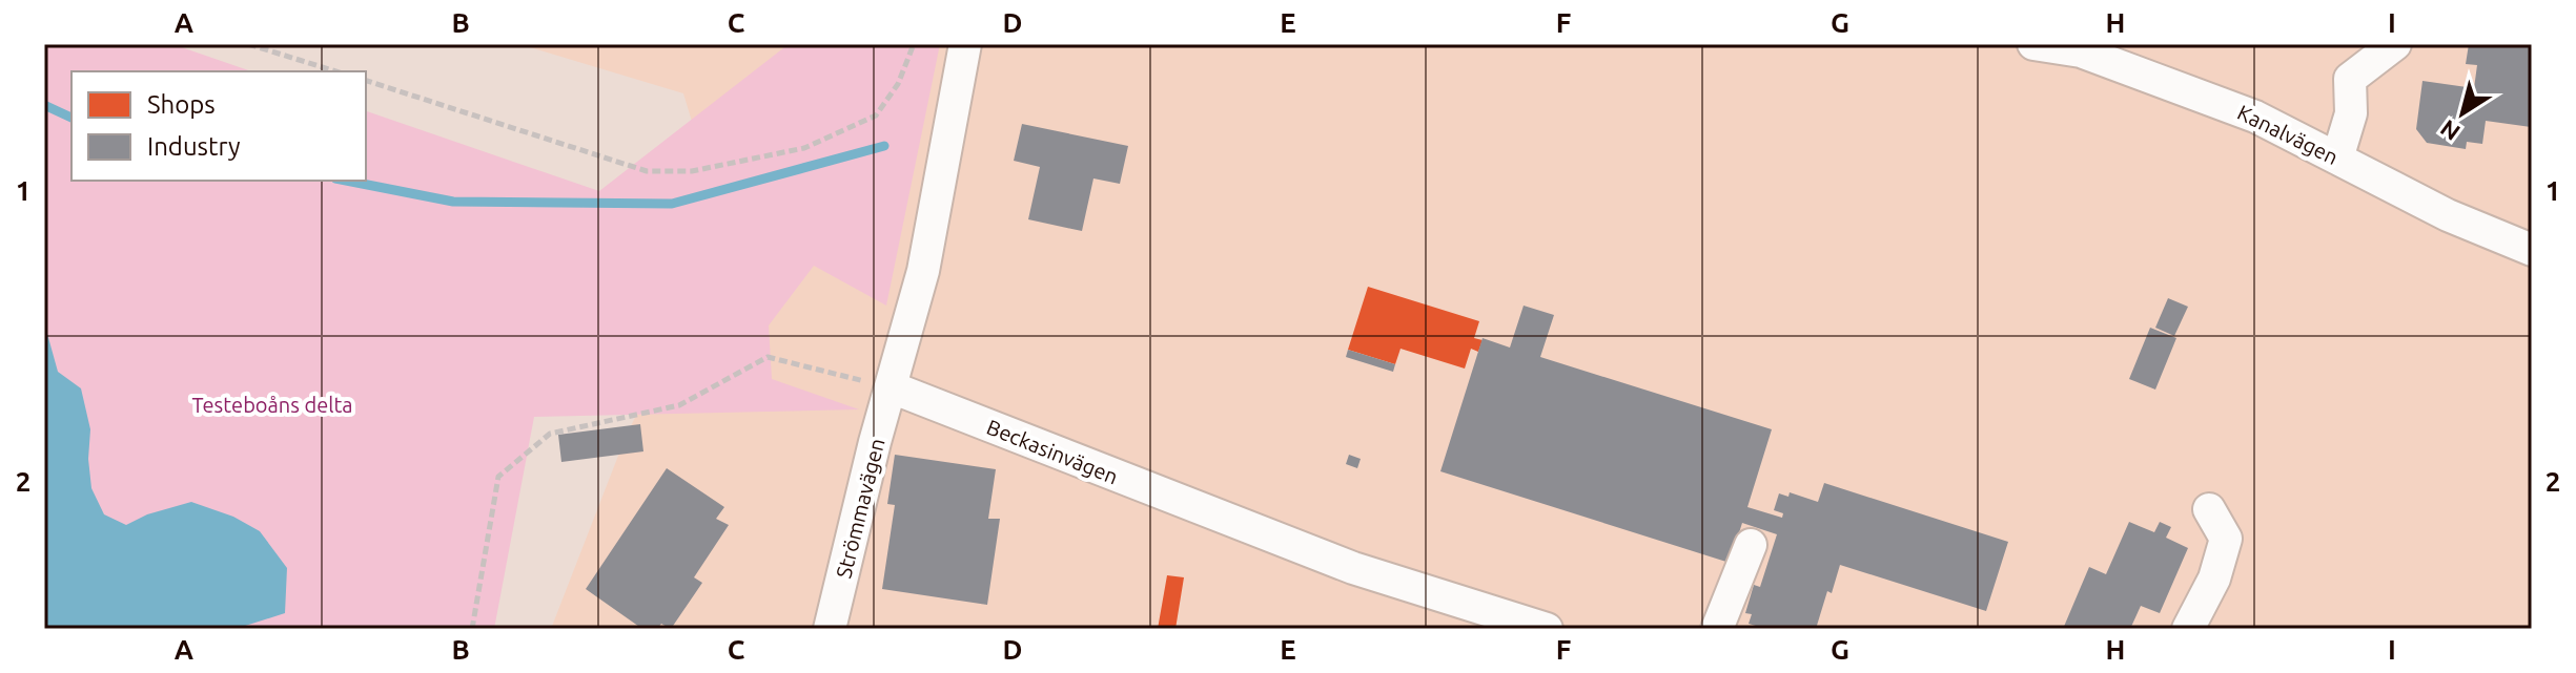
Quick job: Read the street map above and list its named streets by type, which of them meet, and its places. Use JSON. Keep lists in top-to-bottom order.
{
  "streets": {
    "street": ["Kanalvägen", "Beckasinvägen", "Strömmavägen"]
  },
  "crossings": [
    ["Beckasinvägen", "Strömmavägen"]
  ],
  "parks": ["Testeboåns delta"],
  "legend": ["Shops", "Industry"],
  "north": "bottom left",
  "grid": {
    "columns": [
      "A",
      "B",
      "C",
      "D",
      "E",
      "F",
      "G",
      "H",
      "I"
    ],
    "rows": ["1", "2"]
  }
}
